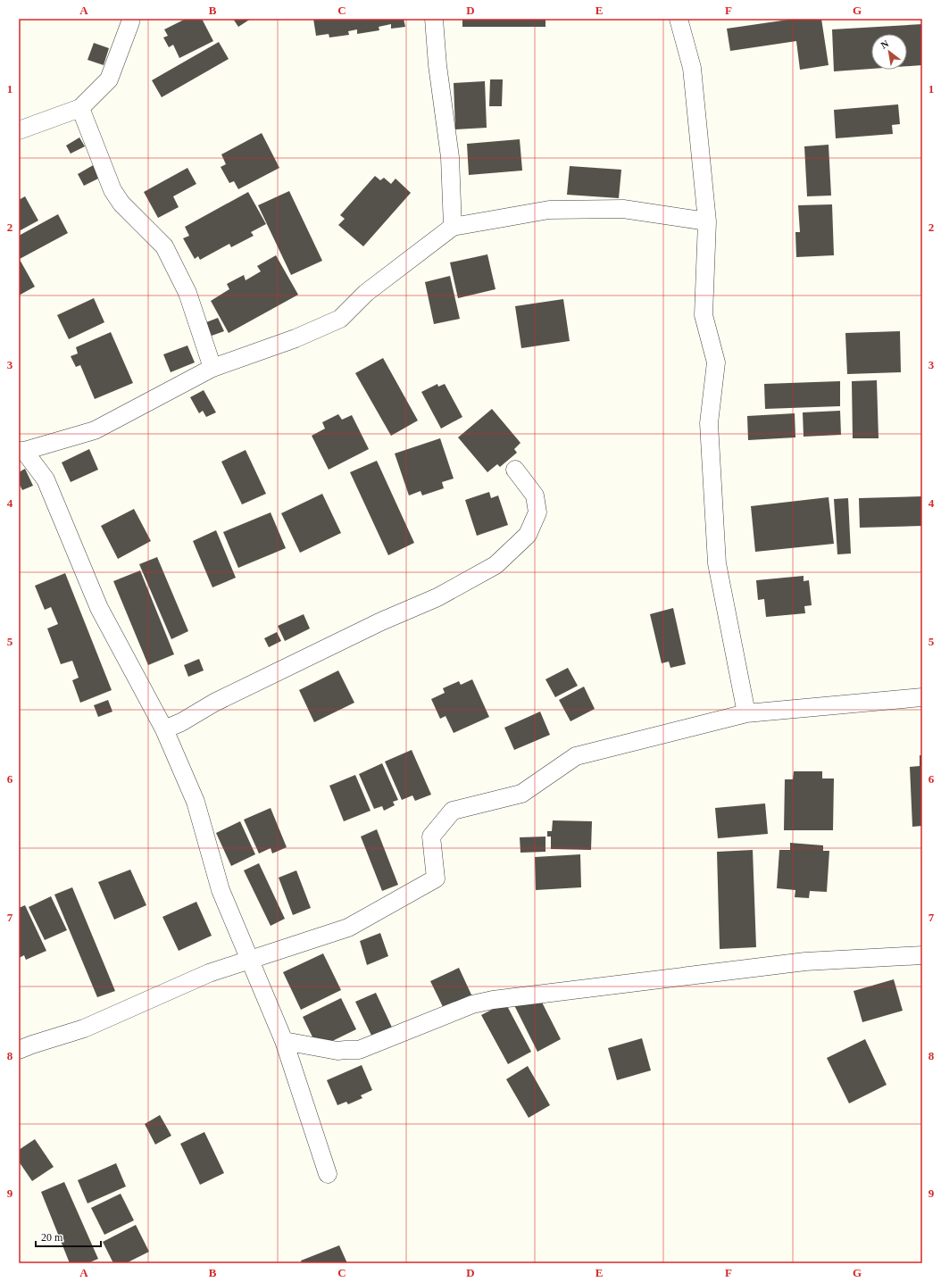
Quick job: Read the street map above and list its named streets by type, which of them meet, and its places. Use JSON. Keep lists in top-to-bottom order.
{
  "scale_bar": "20 m",
  "north": "top left",
  "grid": {
    "columns": [
      "A",
      "B",
      "C",
      "D",
      "E",
      "F",
      "G"
    ],
    "rows": [
      "1",
      "2",
      "3",
      "4",
      "5",
      "6",
      "7",
      "8",
      "9"
    ]
  }
}
